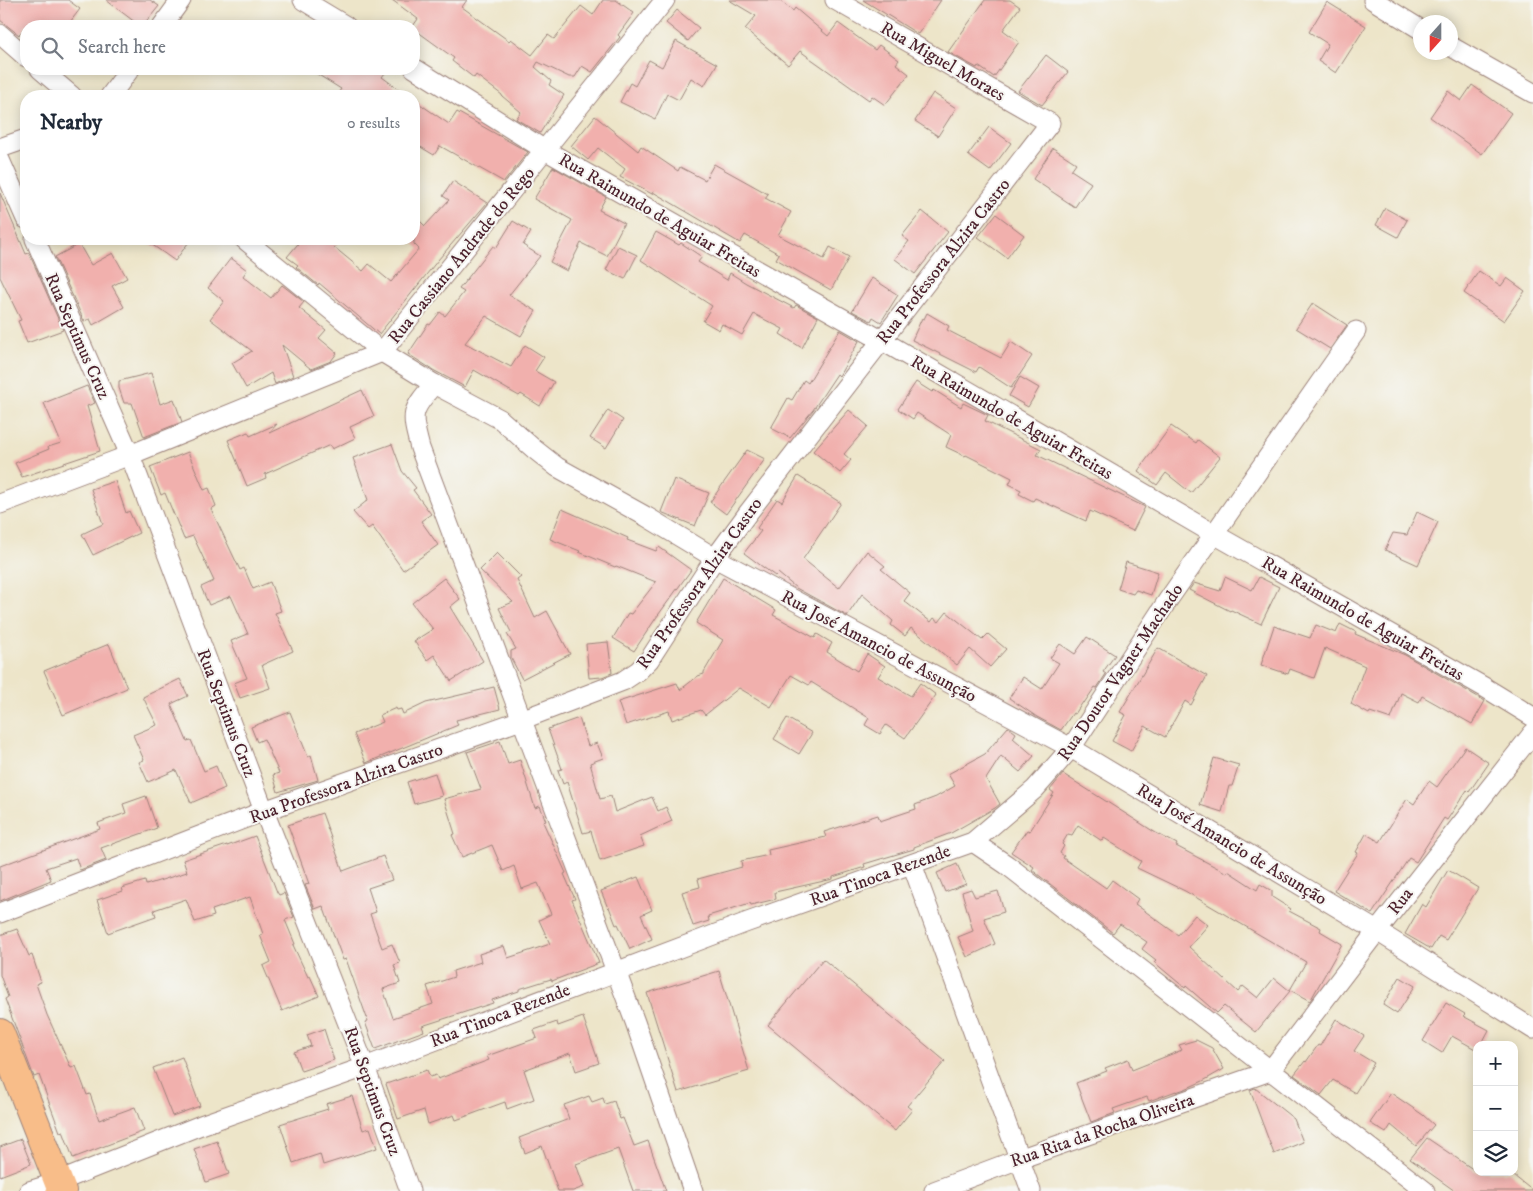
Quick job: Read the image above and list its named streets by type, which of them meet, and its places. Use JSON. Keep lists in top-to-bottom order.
{
  "streets": {
    "street": [
      "Rua Miguel Moraes",
      "Rua Raimundo de Aguiar Freitas",
      "Rua Cassiano Andrade do Rego",
      "Rua Professora Alzira Castro",
      "Rua Septimus Cruz",
      "Rua José Amancio de Assunção",
      "Rua Doutor Vagner Machado",
      "Rua Tinoca Rezende",
      "Rua",
      "Rua Rita da Rocha Oliveira"
    ]
  },
  "crossings": [
    ["Rua Miguel Moraes", "Rua Professora Alzira Castro"],
    ["Rua Raimundo de Aguiar Freitas", "Rua Cassiano Andrade do Rego"],
    ["Rua Raimundo de Aguiar Freitas", "Rua Professora Alzira Castro"],
    ["Rua Raimundo de Aguiar Freitas", "Rua Doutor Vagner Machado"],
    ["Rua Cassiano Andrade do Rego", "Rua Septimus Cruz"],
    ["Rua Cassiano Andrade do Rego", "Rua José Amancio de Assunção"],
    ["Rua Professora Alzira Castro", "Rua Septimus Cruz"],
    ["Rua Professora Alzira Castro", "Rua José Amancio de Assunção"],
    ["Rua Septimus Cruz", "Rua Tinoca Rezende"],
    ["Rua José Amancio de Assunção", "Rua Doutor Vagner Machado"],
    ["Rua José Amancio de Assunção", "Rua"],
    ["Rua Doutor Vagner Machado", "Rua Tinoca Rezende"],
    ["Rua", "Rua Rita da Rocha Oliveira"]
  ],
  "north": "bottom",
  "page": {
    "search": "Search here",
    "heading": ["Nearby", "0 results"],
    "map_buttons": ["+", "−"]
  }
}
